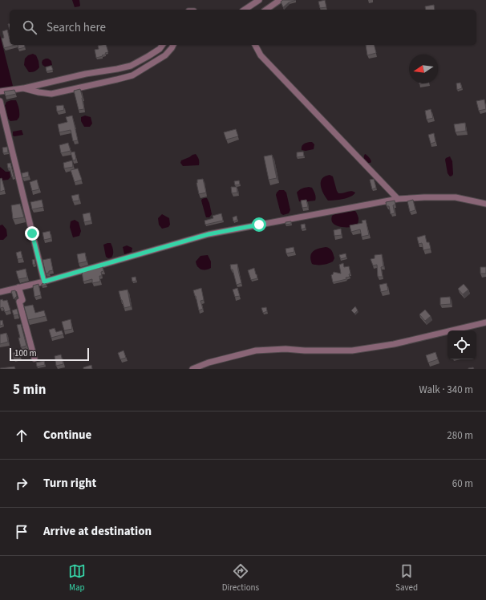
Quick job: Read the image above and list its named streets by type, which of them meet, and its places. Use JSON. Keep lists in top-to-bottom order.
{
  "scale_bar": "100 m",
  "north": "left",
  "page": {
    "search": "Search here",
    "scale": "100 m",
    "heading": ["5 min", "Walk · 340 m"],
    "list": [
      ["Continue", "280 m"],
      ["Turn right", "60 m"],
      "Arrive at destination"
    ],
    "nav": ["Map", "Directions", "Saved"]
  }
}
